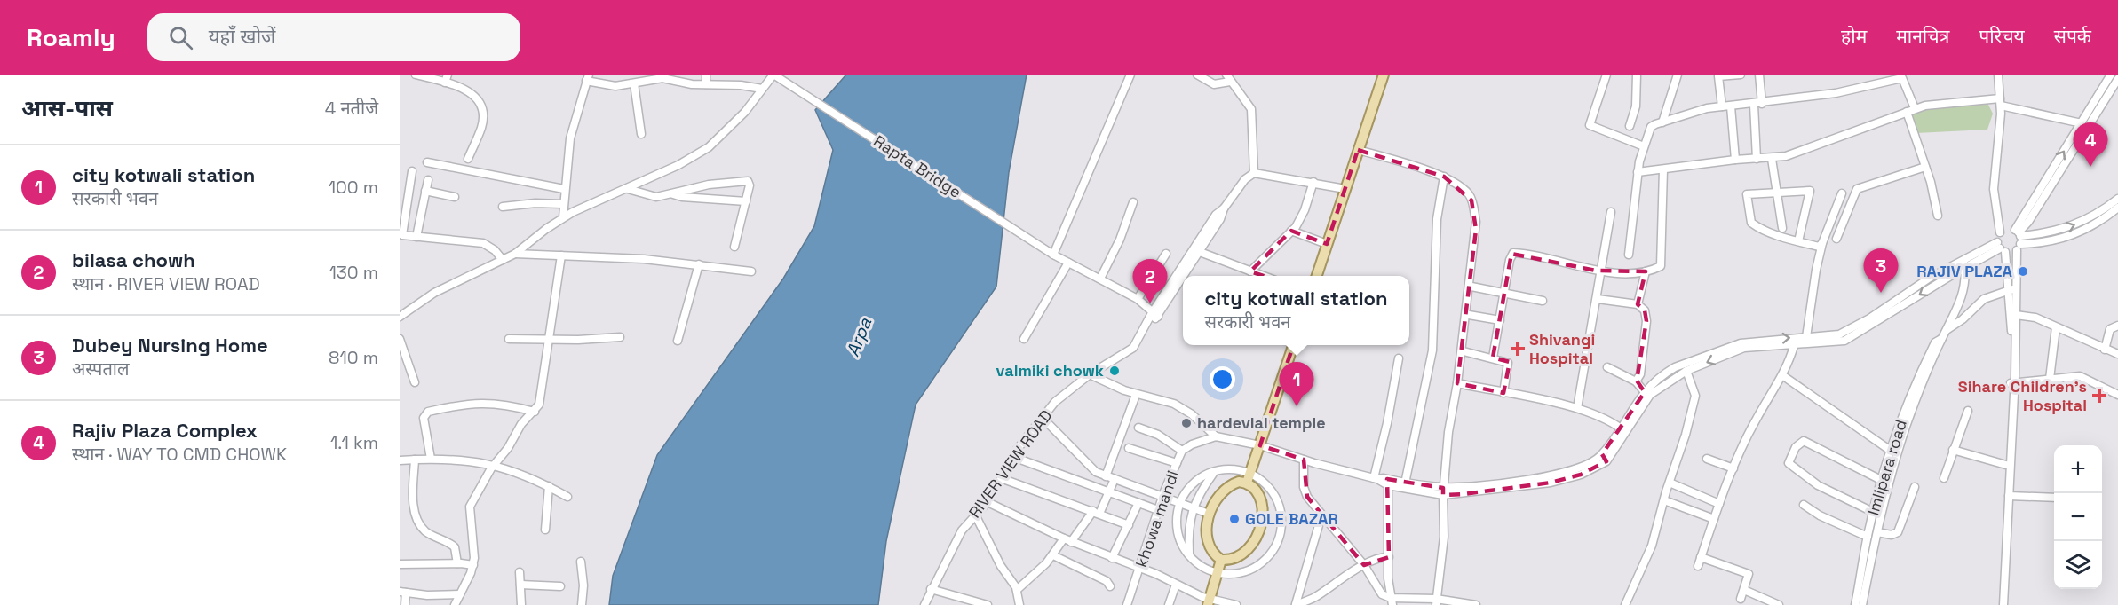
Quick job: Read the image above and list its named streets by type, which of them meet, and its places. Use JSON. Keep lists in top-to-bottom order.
{
  "streets": {
    "street": [
      "Rapta Bridge",
      "RIVER VIEW ROAD",
      "Imlipara road",
      "khowa mandi"
    ]
  },
  "water": ["Arpa"],
  "places": {
    "other": [
      "RAJIV PLAZA",
      "valmiki chowk",
      "hardevlal temple",
      "GOLE BAZAR"
    ],
    "health": ["Shivangi Hospital", "Sihare Children's Hospital"]
  },
  "page": {
    "header": "Roamly",
    "search": "यहाँ खोजें",
    "nav": [
      "होम",
      "मानचित्र",
      "परिचय",
      "संपर्क"
    ],
    "heading": ["आस-पास", "4 नतीजे"],
    "pins": [
      "4",
      "3",
      "2",
      "1"
    ],
    "list": [
      {
        "mark": "1",
        "name": "city kotwali station",
        "note": "सरकारी भवन",
        "value": "100 m"
      },
      {
        "mark": "2",
        "name": "bilasa chowh",
        "note": "स्थान · RIVER VIEW ROAD",
        "value": "130 m"
      },
      {
        "mark": "3",
        "name": "Dubey Nursing Home",
        "note": "अस्पताल",
        "value": "810 m"
      },
      {
        "mark": "4",
        "name": "Rajiv Plaza Complex",
        "note": "स्थान · WAY TO CMD CHOWK",
        "value": "1.1 km"
      }
    ],
    "popup": ["city kotwali station", "सरकारी भवन"],
    "map_buttons": ["+", "−"]
  }
}
